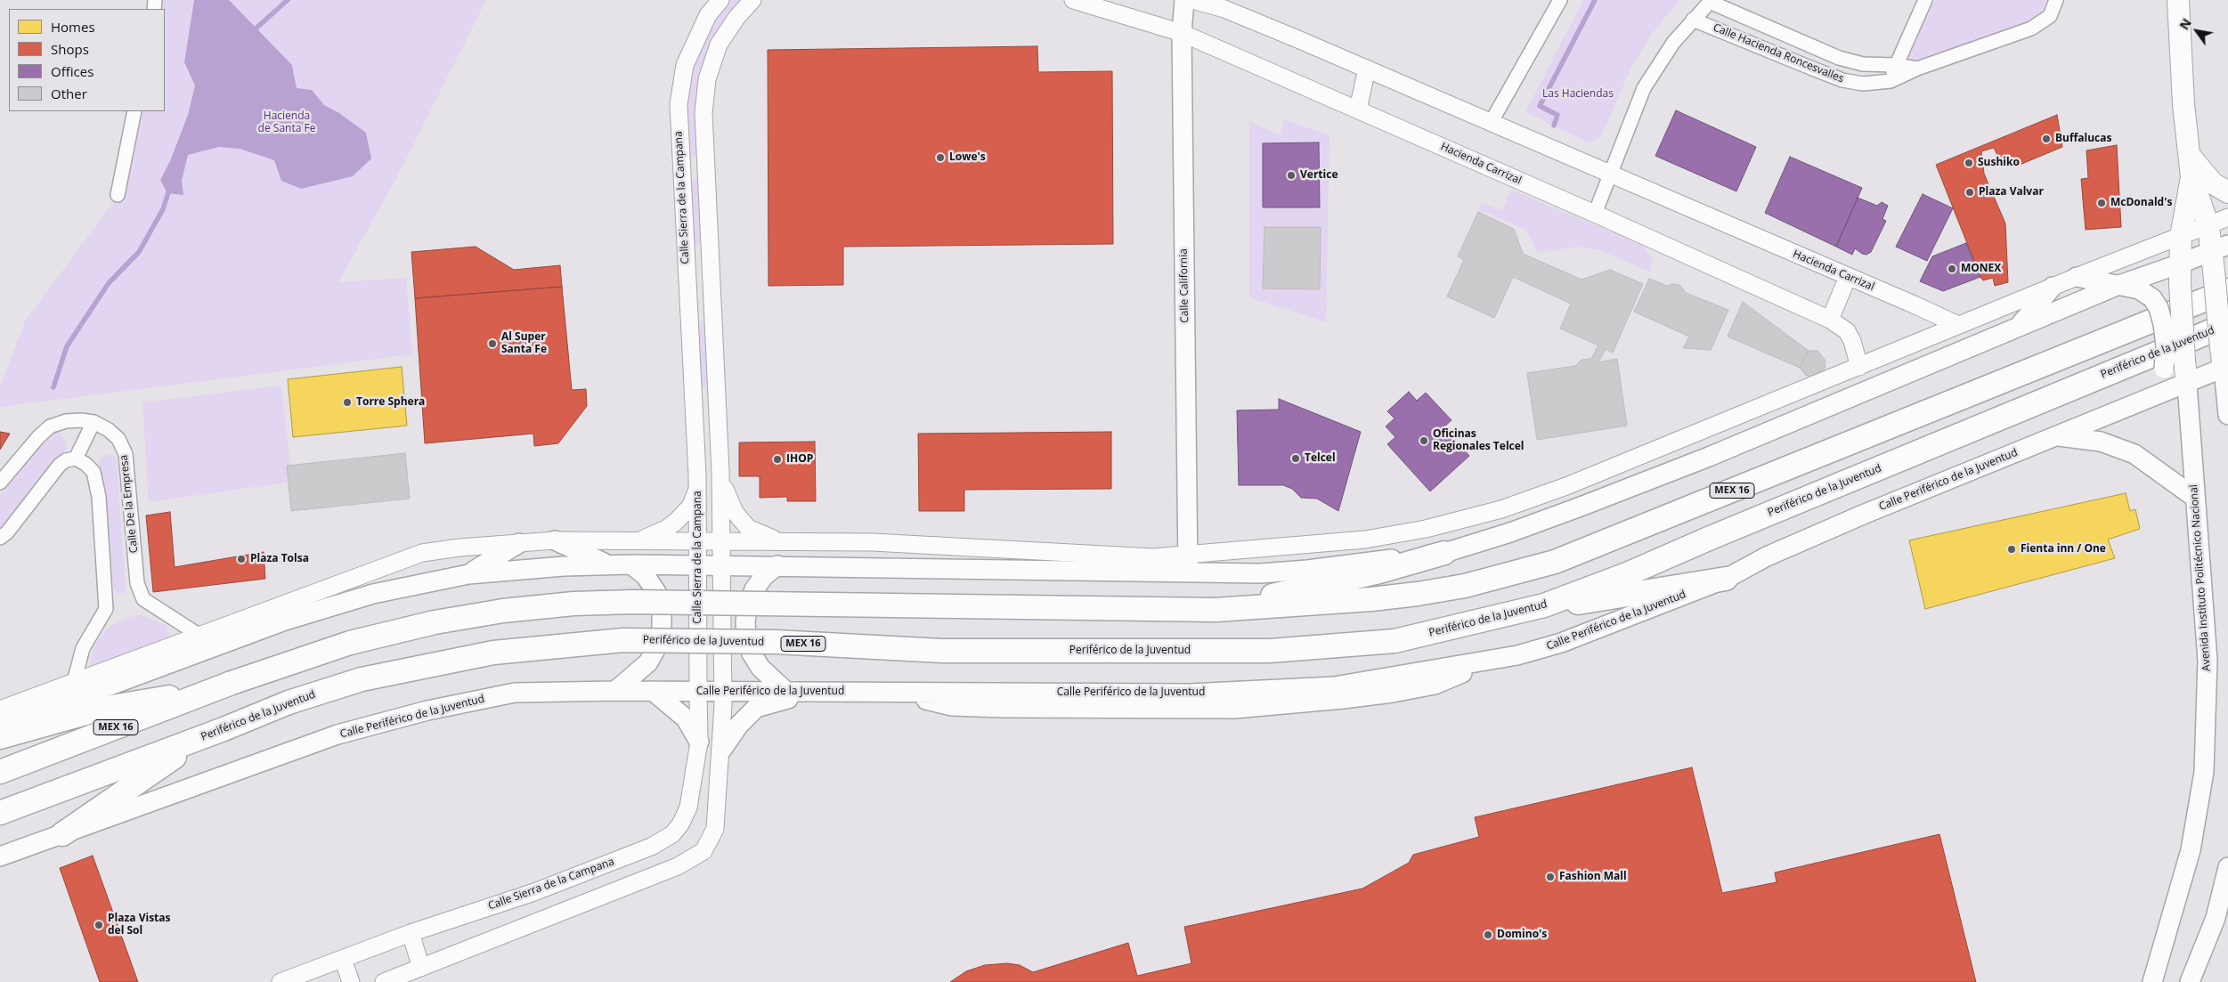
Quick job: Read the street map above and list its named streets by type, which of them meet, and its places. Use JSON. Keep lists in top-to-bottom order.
{
  "streets": {
    "highway": ["Periférico de la Juventud", "MEX 16"],
    "main road": ["Calle California", "Calle Periférico de la Juventud", "Avenida Instituto Politécnico Nacional"],
    "street": [
      "Calle Hacienda Roncesvalles",
      "Hacienda Carrizal",
      "Calle Sierra de la Campana",
      "Calle De la Empresa"
    ]
  },
  "crossings": [
    ["Hacienda Carrizal", "Calle California"],
    ["Calle Sierra de la Campana", "Calle Periférico de la Juventud"],
    ["Calle Periférico de la Juventud", "Avenida Instituto Politécnico Nacional"]
  ],
  "parks": ["Las Haciendas", "Hacienda de Santa Fe"],
  "places": [
    "Buffalucas",
    "Lowe's",
    "Sushiko",
    "Vertice",
    "Plaza Valvar",
    "McDonald's",
    "MONEX",
    "Al Super Santa Fe",
    "Torre Sphera",
    "Oficinas Regionales Telcel",
    "Telcel",
    "IHOP",
    "Fienta inn / One",
    "Plaza Tolsa",
    "Fashion Mall",
    "Plaza Vistas del Sol",
    "Domino's"
  ],
  "legend": [
    "Homes",
    "Shops",
    "Offices",
    "Other"
  ],
  "north": "top left"
}
